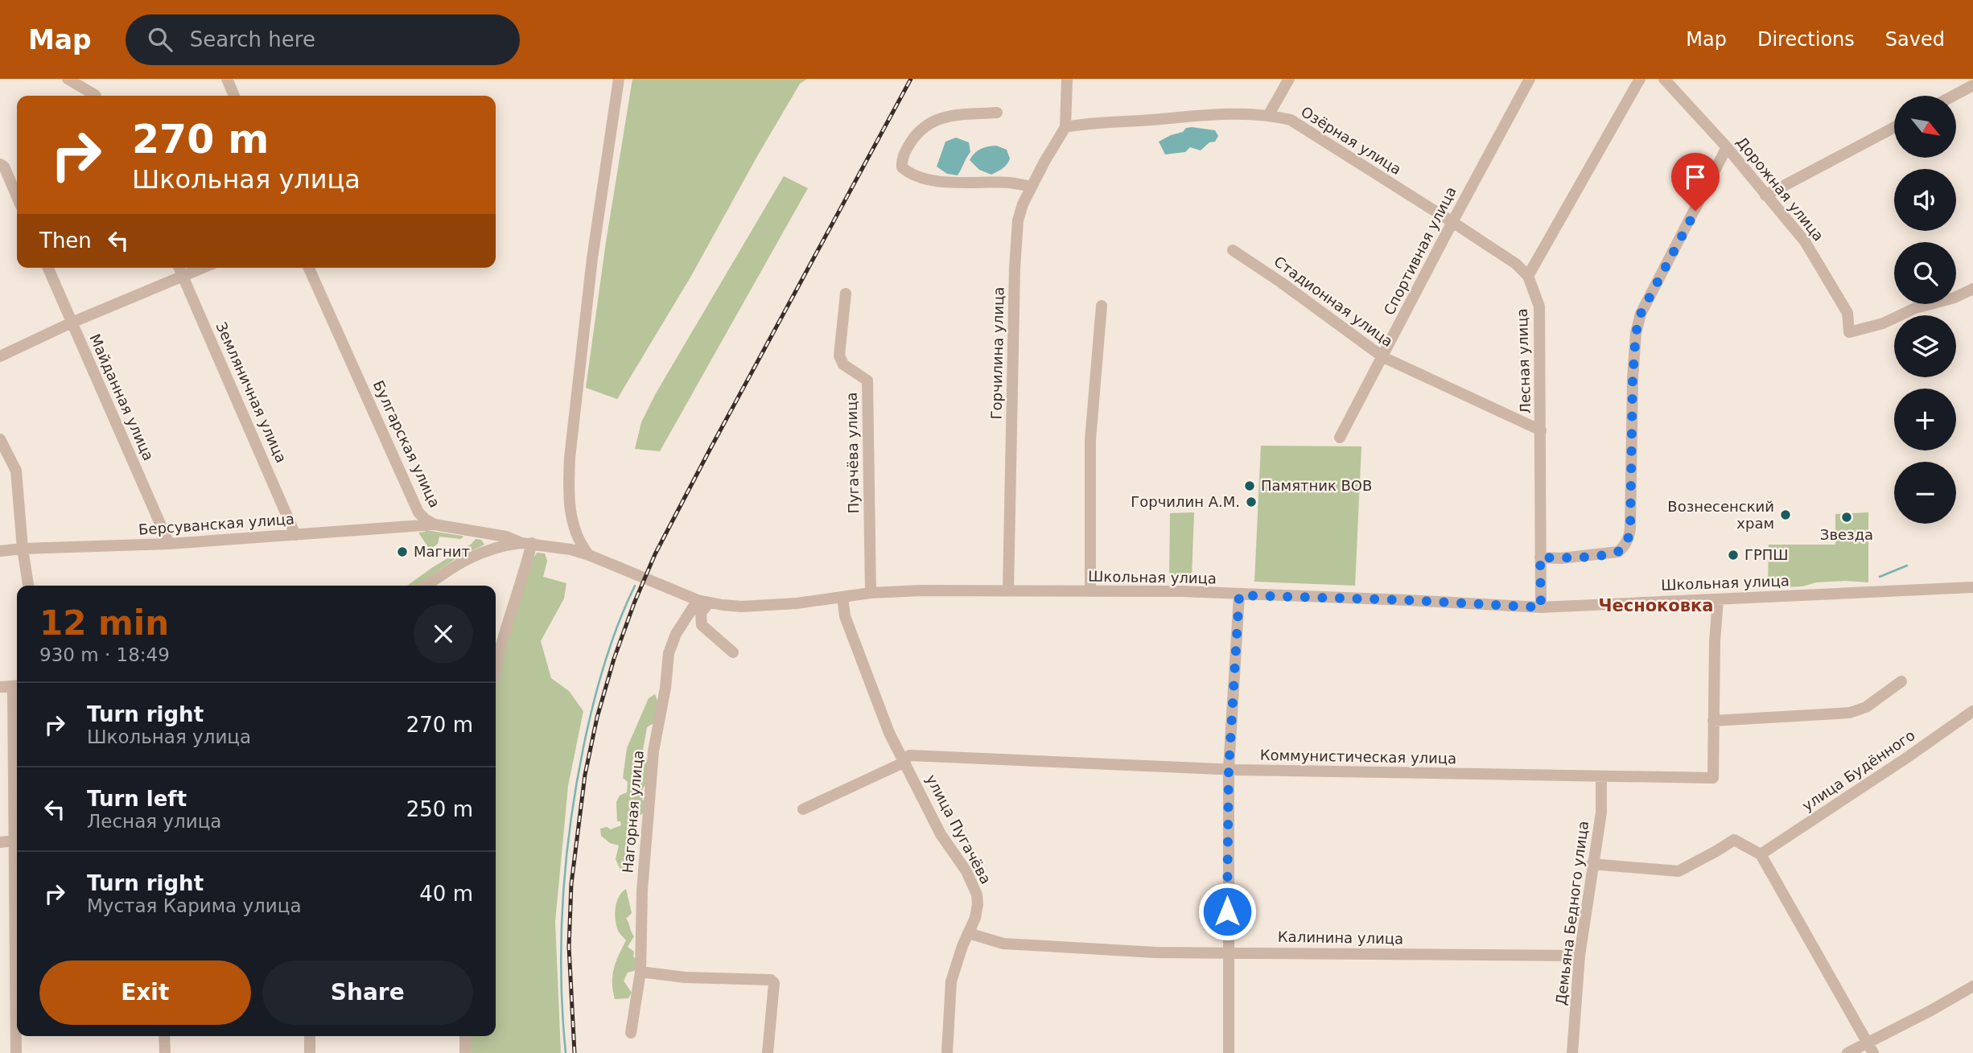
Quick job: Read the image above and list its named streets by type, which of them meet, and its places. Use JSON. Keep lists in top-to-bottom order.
{
  "streets": {
    "street": [
      "Озёрная улица",
      "Дорожная улица",
      "Спортивная улица",
      "Стадионная улица",
      "Горчилина улица",
      "Лесная улица",
      "Земляничная улица",
      "Майданная улица",
      "Булгарская улица",
      "Пугачёва улица",
      "Берсуванская улица",
      "Школьная улица",
      "Коммунистическая улица",
      "улица Будённого",
      "Нагорная улица",
      "улица Пугачёва",
      "Демьяна Бедного улица",
      "Калинина улица"
    ]
  },
  "crossings": [
    ["Озёрная улица", "Спортивная улица"],
    ["Озёрная улица", "Горчилина улица"],
    ["Озёрная улица", "Лесная улица"],
    ["Спортивная улица", "Стадионная улица"],
    ["Стадионная улица", "Лесная улица"],
    ["Горчилина улица", "Школьная улица"],
    ["Лесная улица", "Школьная улица"],
    ["Земляничная улица", "Берсуванская улица"],
    ["Майданная улица", "Берсуванская улица"],
    ["Булгарская улица", "Берсуванская улица"],
    ["Булгарская улица", "Школьная улица"],
    ["Пугачёва улица", "Школьная улица"],
    ["Школьная улица", "Нагорная улица"],
    ["Школьная улица", "улица Пугачёва"],
    ["Коммунистическая улица", "улица Пугачёва"],
    ["Коммунистическая улица", "Демьяна Бедного улица"],
    ["улица Пугачёва", "Калинина улица"],
    ["Демьяна Бедного улица", "Калинина улица"]
  ],
  "districts": ["Чесноковка"],
  "places": [
    "Памятник ВОВ",
    "Горчилин А.М.",
    "Вознесенский храм",
    "Звезда",
    "Магнит",
    "ГРПШ"
  ],
  "north": "bottom right",
  "page": {
    "header": "Map",
    "search": "Search here",
    "nav": ["Map", "Directions", "Saved"],
    "map_buttons": ["+", "−"],
    "turn": ["270 m", "Школьная улица"],
    "then": "Then",
    "heading": ["12 min", "930 m · 18:49"],
    "list": [
      {
        "name": "Turn right",
        "note": "Школьная улица",
        "value": "270 m"
      },
      {
        "name": "Turn left",
        "note": "Лесная улица",
        "value": "250 m"
      },
      {
        "name": "Turn right",
        "note": "Мустая Карима улица",
        "value": "40 m"
      }
    ],
    "buttons": ["Exit", "Share"]
  }
}
